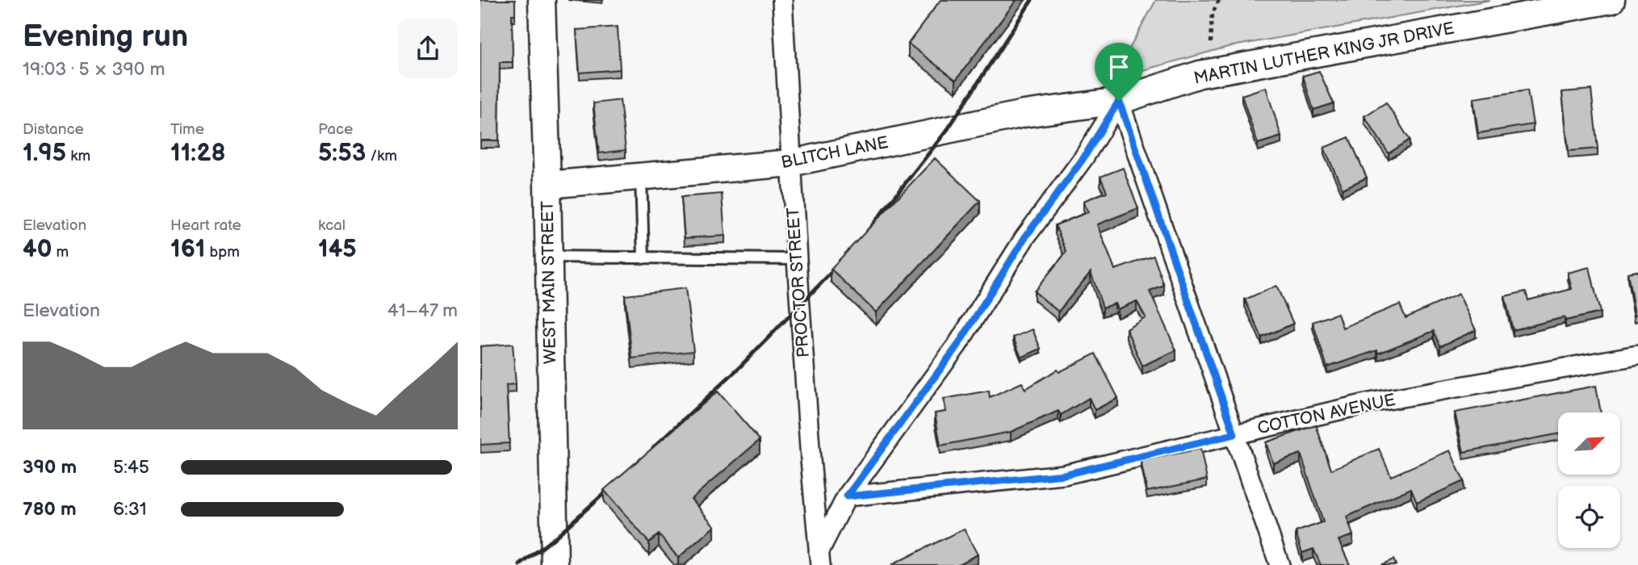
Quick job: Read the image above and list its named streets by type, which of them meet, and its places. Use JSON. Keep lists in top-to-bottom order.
{
  "streets": {
    "street": [
      "MARTIN LUTHER KING JR DRIVE",
      "BLITCH LANE",
      "WEST MAIN STREET",
      "PROCTOR STREET",
      "COTTON AVENUE"
    ]
  },
  "crossings": [
    ["MARTIN LUTHER KING JR DRIVE", "BLITCH LANE"],
    ["BLITCH LANE", "WEST MAIN STREET"],
    ["BLITCH LANE", "PROCTOR STREET"]
  ],
  "north": "top right",
  "page": {
    "heading": ["Evening run", "19:03 · 5 × 390 m"],
    "stats": [
      ["Distance", "1.95 km"],
      ["Time", "11:28"],
      ["Pace", "5:53 /km"],
      ["Elevation", "40 m"],
      ["Heart rate", "161 bpm"],
      ["kcal", "145"]
    ],
    "chart": ["Elevation", "41–47 m"],
    "list": [
      {
        "name": "390 m",
        "note": "5:45"
      },
      {
        "name": "780 m",
        "note": "6:31"
      }
    ]
  }
}
